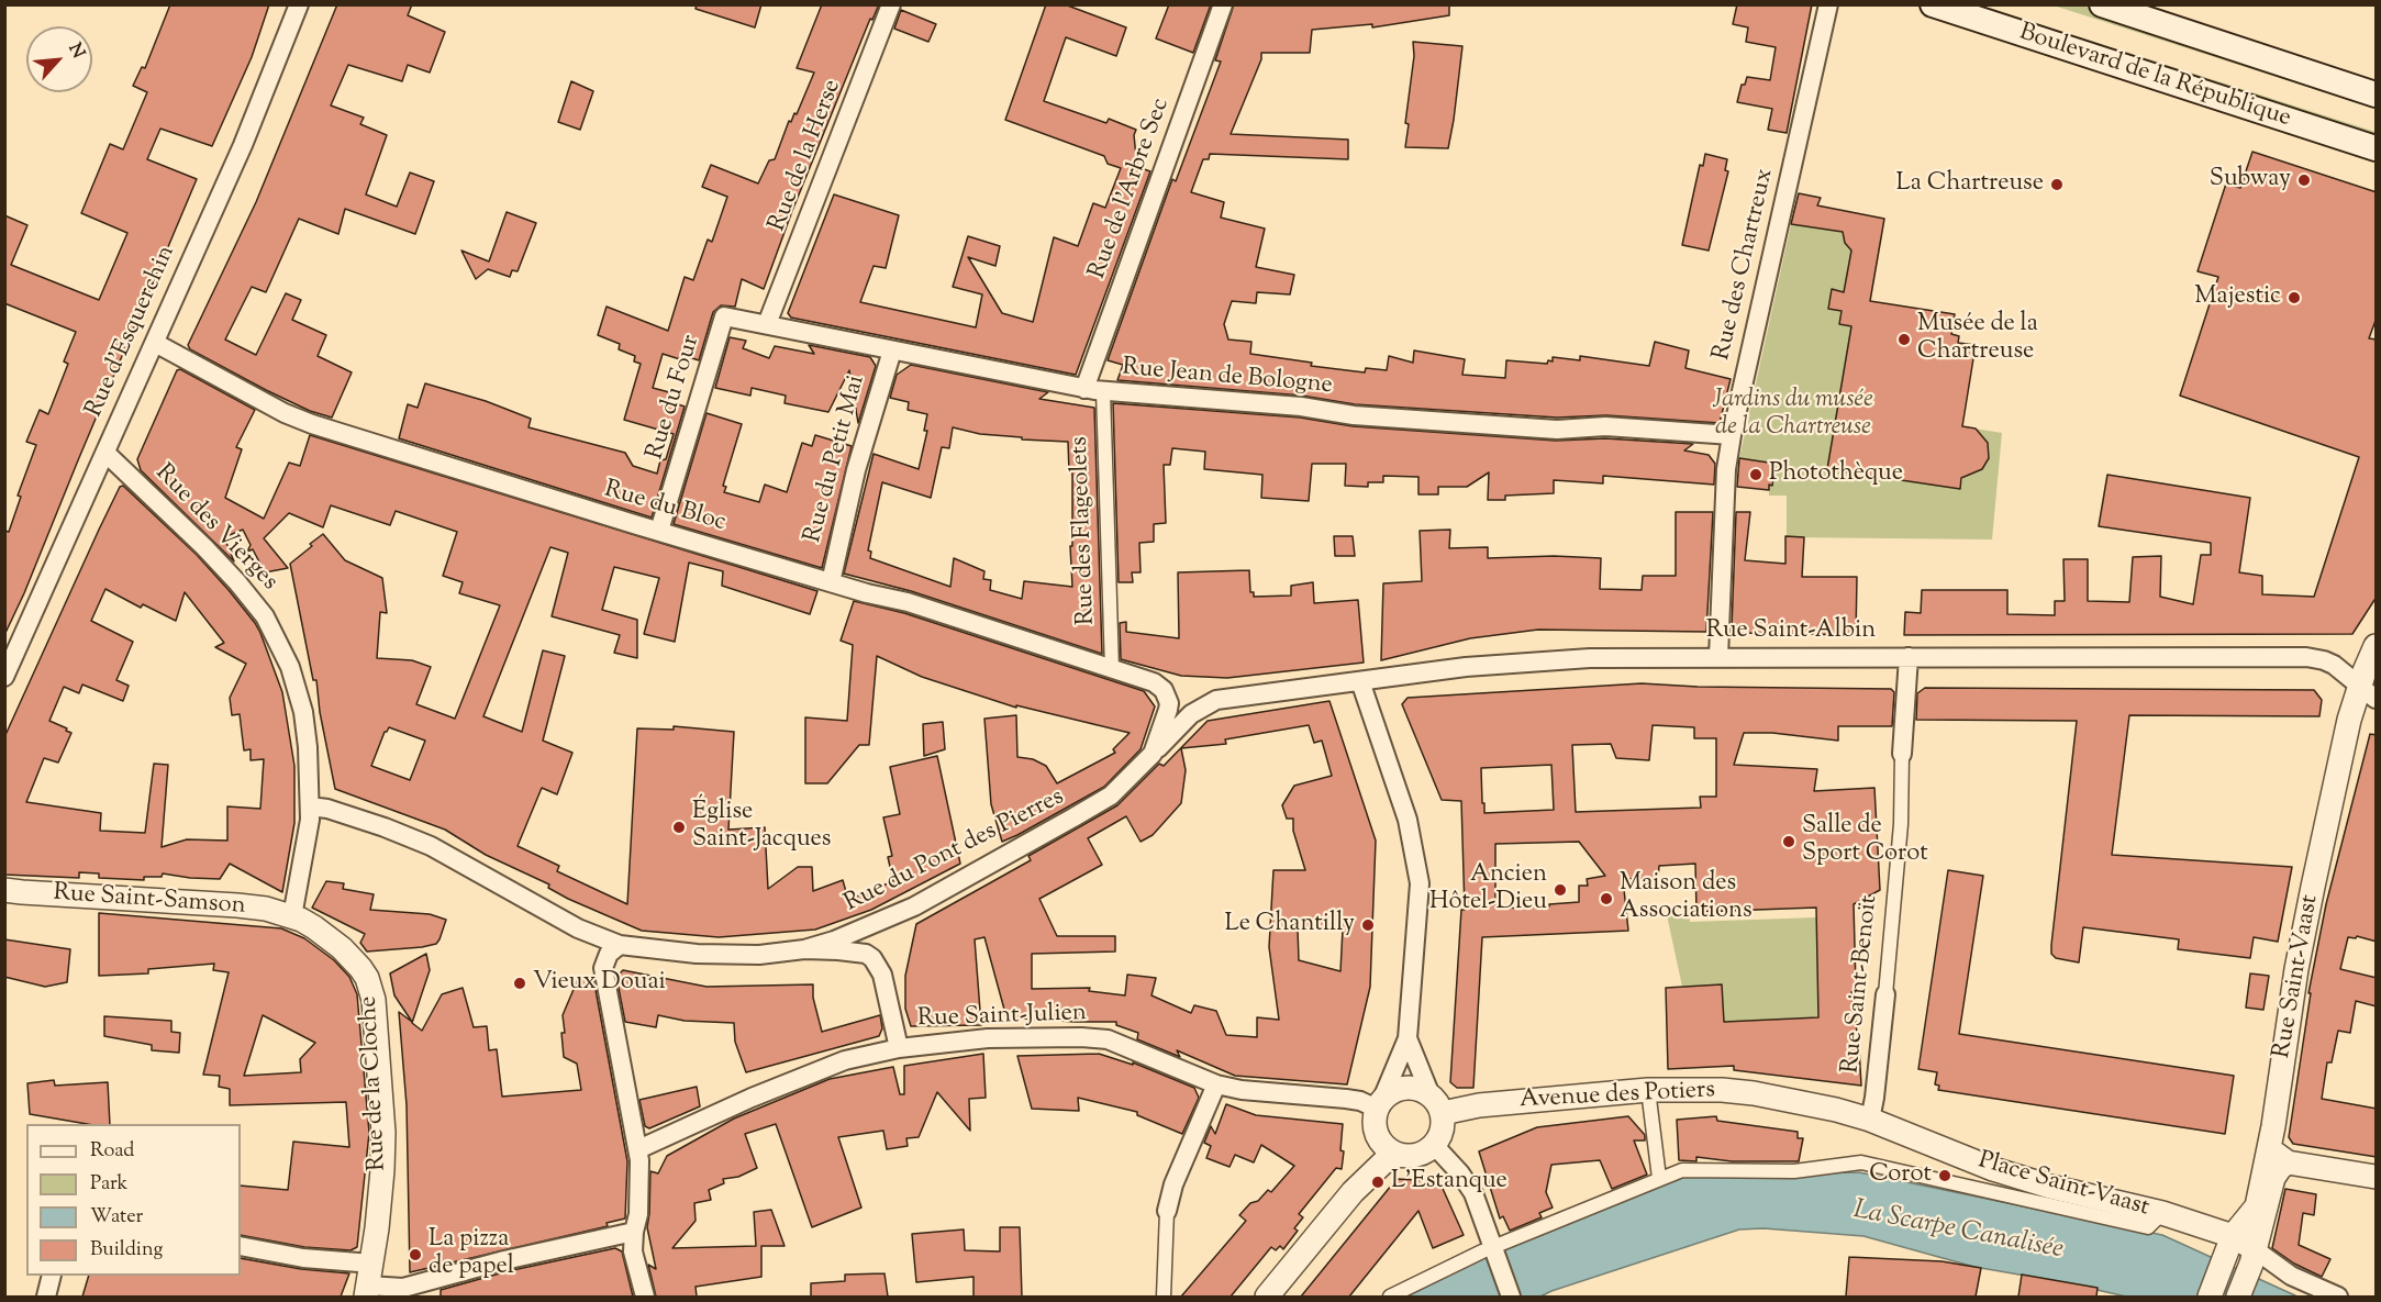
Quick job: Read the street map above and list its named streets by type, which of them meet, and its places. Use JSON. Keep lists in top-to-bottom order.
{
  "streets": {
    "main road": ["Boulevard de la République"],
    "street": [
      "Rue de la Herse",
      "Rue de l'Arbre Sec",
      "Rue des Chartreux",
      "Rue d'Esquerchin",
      "Rue Jean de Bologne",
      "Rue du Four",
      "Rue du Petit Mai",
      "Rue du Bloc",
      "Rue des Vierges",
      "Rue des Flageolets",
      "Rue Saint-Albin",
      "Rue du Pont des Pierres",
      "Rue Saint-Samson",
      "Rue Saint-Vaast",
      "Rue Saint-Benoït",
      "Rue Saint-Julien",
      "Rue de la Cloche",
      "Avenue des Potiers",
      "Place Saint-Vaast"
    ]
  },
  "crossings": [
    ["Rue de la Herse", "Rue Jean de Bologne"],
    ["Rue de l'Arbre Sec", "Rue Jean de Bologne"],
    ["Rue des Chartreux", "Rue Jean de Bologne"],
    ["Rue des Chartreux", "Rue Saint-Albin"],
    ["Rue d'Esquerchin", "Rue du Bloc"],
    ["Rue d'Esquerchin", "Rue des Vierges"],
    ["Rue Jean de Bologne", "Rue du Four"],
    ["Rue Jean de Bologne", "Rue du Petit Mai"],
    ["Rue Jean de Bologne", "Rue des Flageolets"],
    ["Rue du Four", "Rue du Bloc"],
    ["Rue du Petit Mai", "Rue du Bloc"],
    ["Rue du Bloc", "Rue des Flageolets"],
    ["Rue du Bloc", "Rue du Pont des Pierres"],
    ["Rue des Vierges", "Rue Saint-Samson"],
    ["Rue des Vierges", "Rue de la Cloche"],
    ["Rue Saint-Albin", "Rue du Pont des Pierres"],
    ["Rue Saint-Albin", "Rue Saint-Vaast"],
    ["Rue Saint-Albin", "Rue Saint-Benoït"],
    ["Rue du Pont des Pierres", "Rue Saint-Julien"],
    ["Rue Saint-Samson", "Rue de la Cloche"],
    ["Rue Saint-Vaast", "Place Saint-Vaast"],
    ["Rue Saint-Benoït", "Avenue des Potiers"],
    ["Rue Saint-Benoït", "Place Saint-Vaast"],
    ["Rue Saint-Julien", "Avenue des Potiers"],
    ["Avenue des Potiers", "Place Saint-Vaast"]
  ],
  "water": ["La Scarpe Canalisée"],
  "parks": ["Jardins du musée de la Chartreuse"],
  "places": [
    "Subway",
    "La Chartreuse",
    "Majestic",
    "Musée de la Chartreuse",
    "Photothèque",
    "Église Saint-Jacques",
    "Salle de Sport Corot",
    "Ancien Hôtel-Dieu",
    "Maison des Associations",
    "Le Chantilly",
    "Vieux Douai",
    "Corot",
    "L'Estanque",
    "La pizza de papel"
  ],
  "legend": [
    "Road",
    "Park",
    "Water",
    "Building"
  ],
  "north": "top right"
}
